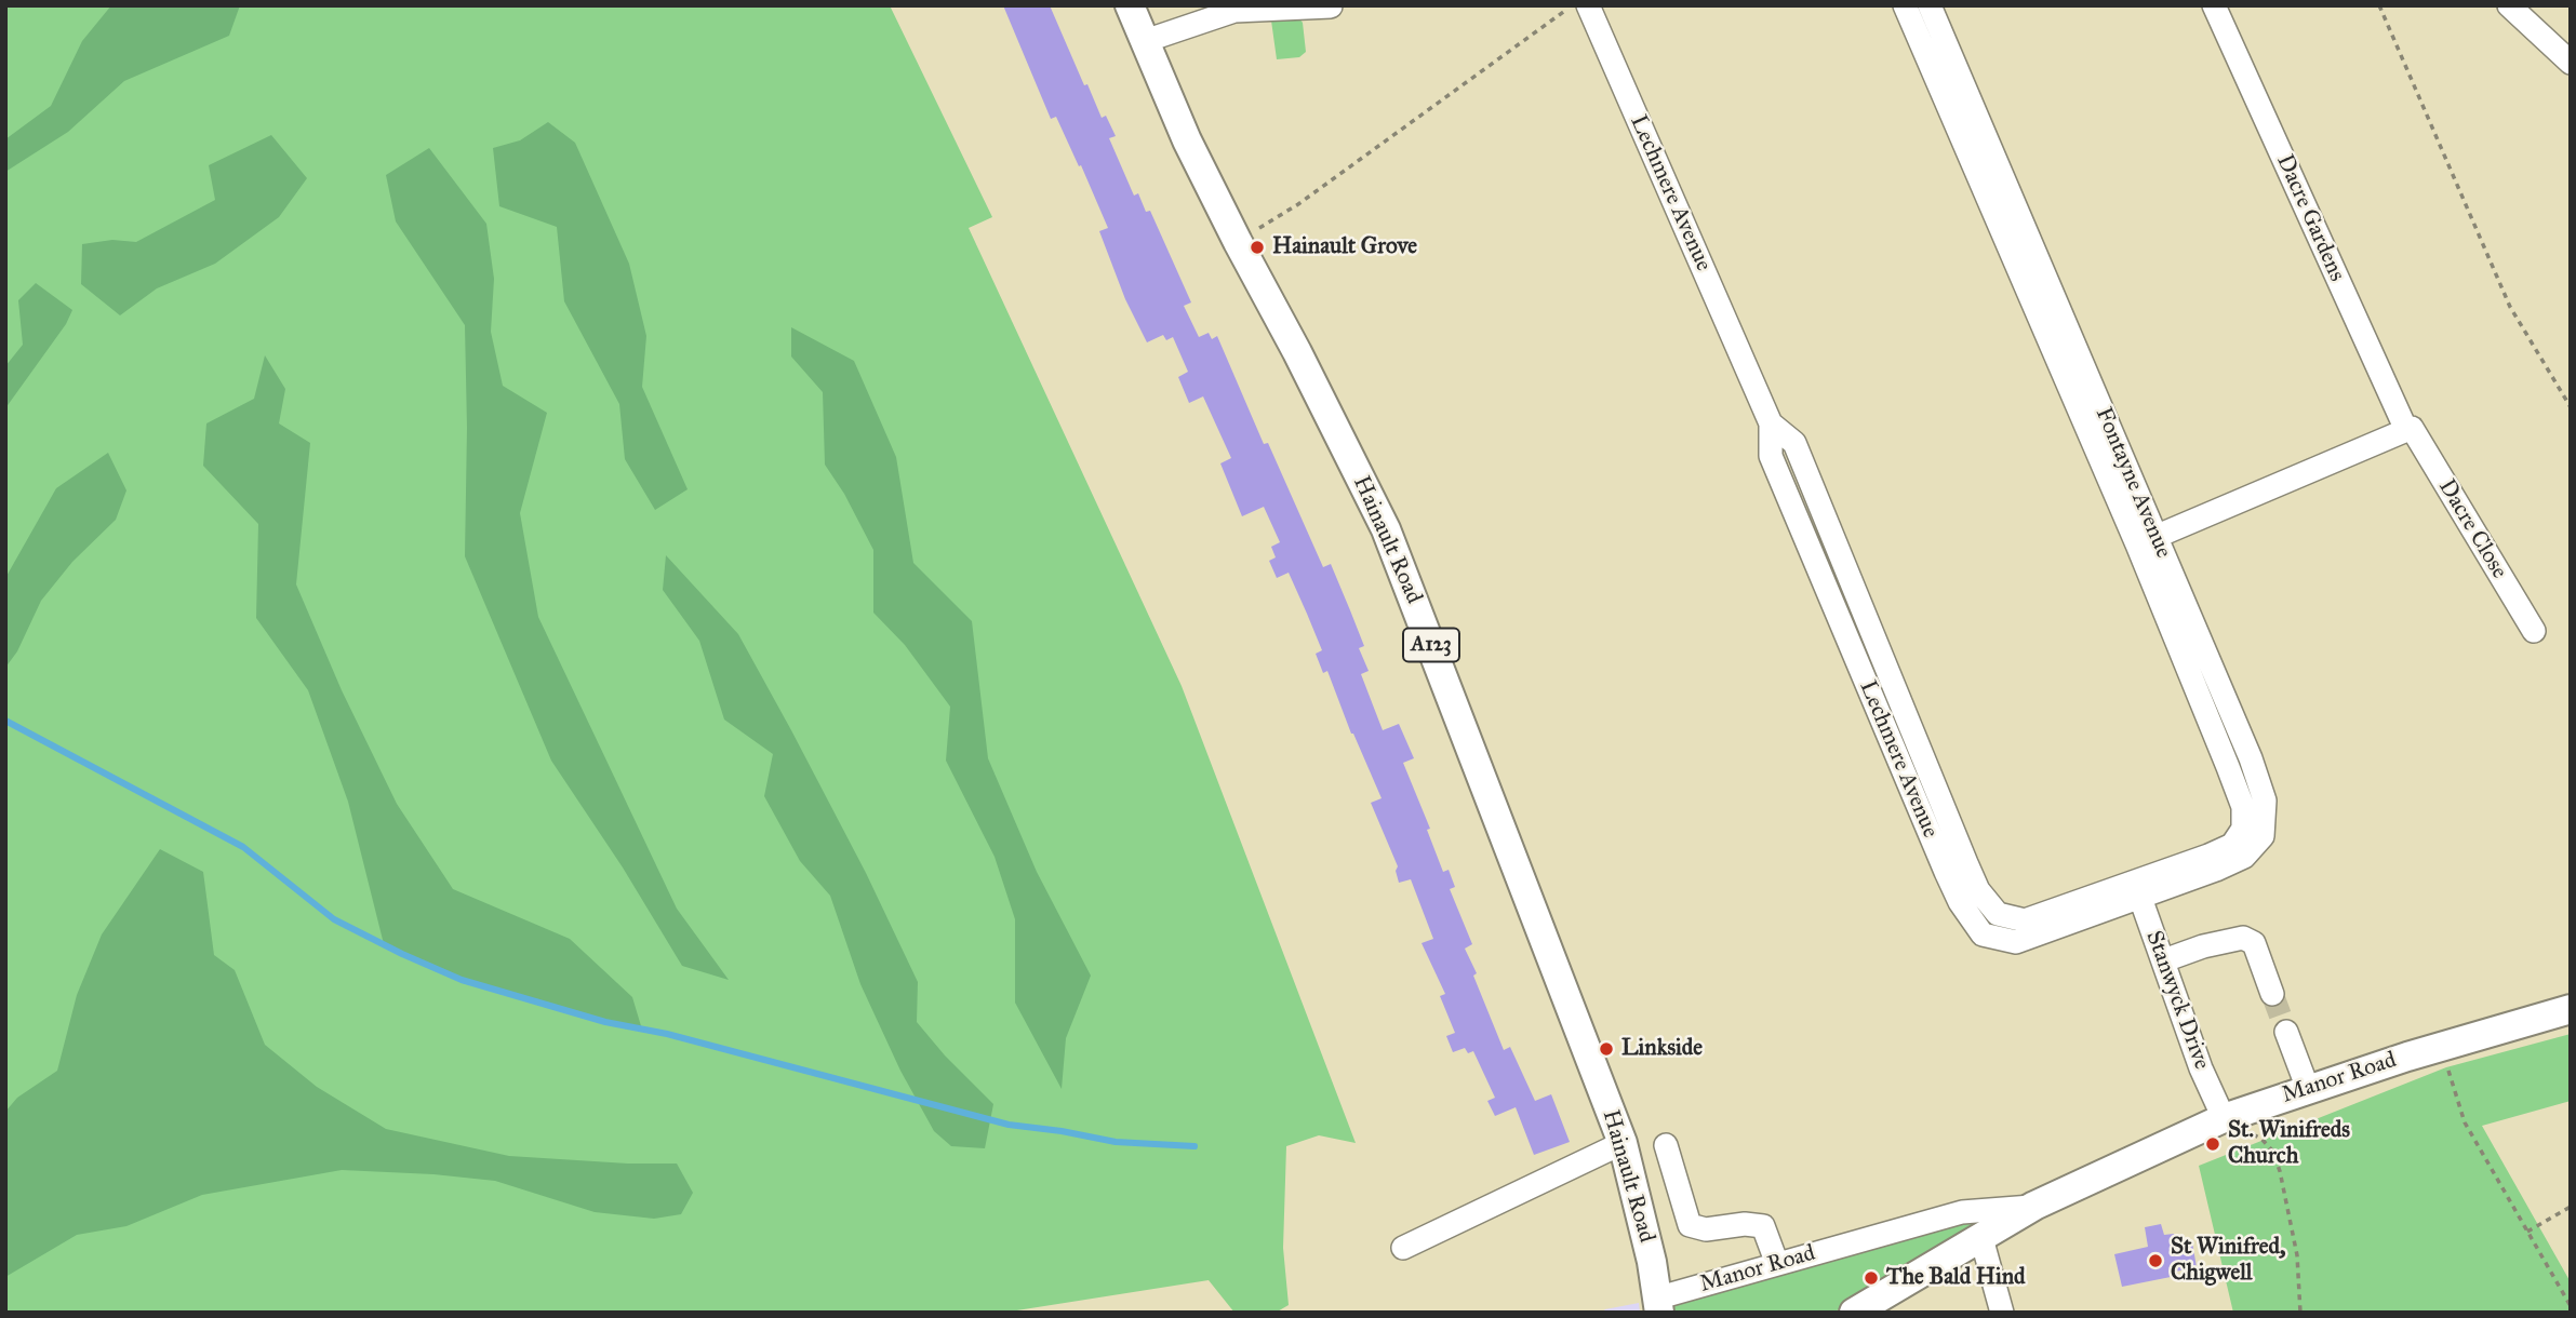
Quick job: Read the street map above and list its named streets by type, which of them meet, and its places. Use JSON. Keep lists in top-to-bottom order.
{
  "streets": {
    "main road": ["Hainault Road", "A123", "Manor Road"],
    "street": [
      "Lechmere Avenue",
      "Dacre Gardens",
      "Fontayne Avenue",
      "Dacre Close",
      "Stanwyck Drive"
    ]
  },
  "crossings": [
    ["Lechmere Avenue", "Fontayne Avenue"],
    ["Lechmere Avenue", "Stanwyck Drive"],
    ["Dacre Gardens", "Dacre Close"],
    ["Fontayne Avenue", "Stanwyck Drive"],
    ["Hainault Road", "Manor Road"],
    ["Stanwyck Drive", "Manor Road"]
  ],
  "places": [
    "Hainault Grove",
    "Linkside",
    "St. Winifreds Church",
    "St Winifred, Chigwell",
    "The Bald Hind"
  ]
}
